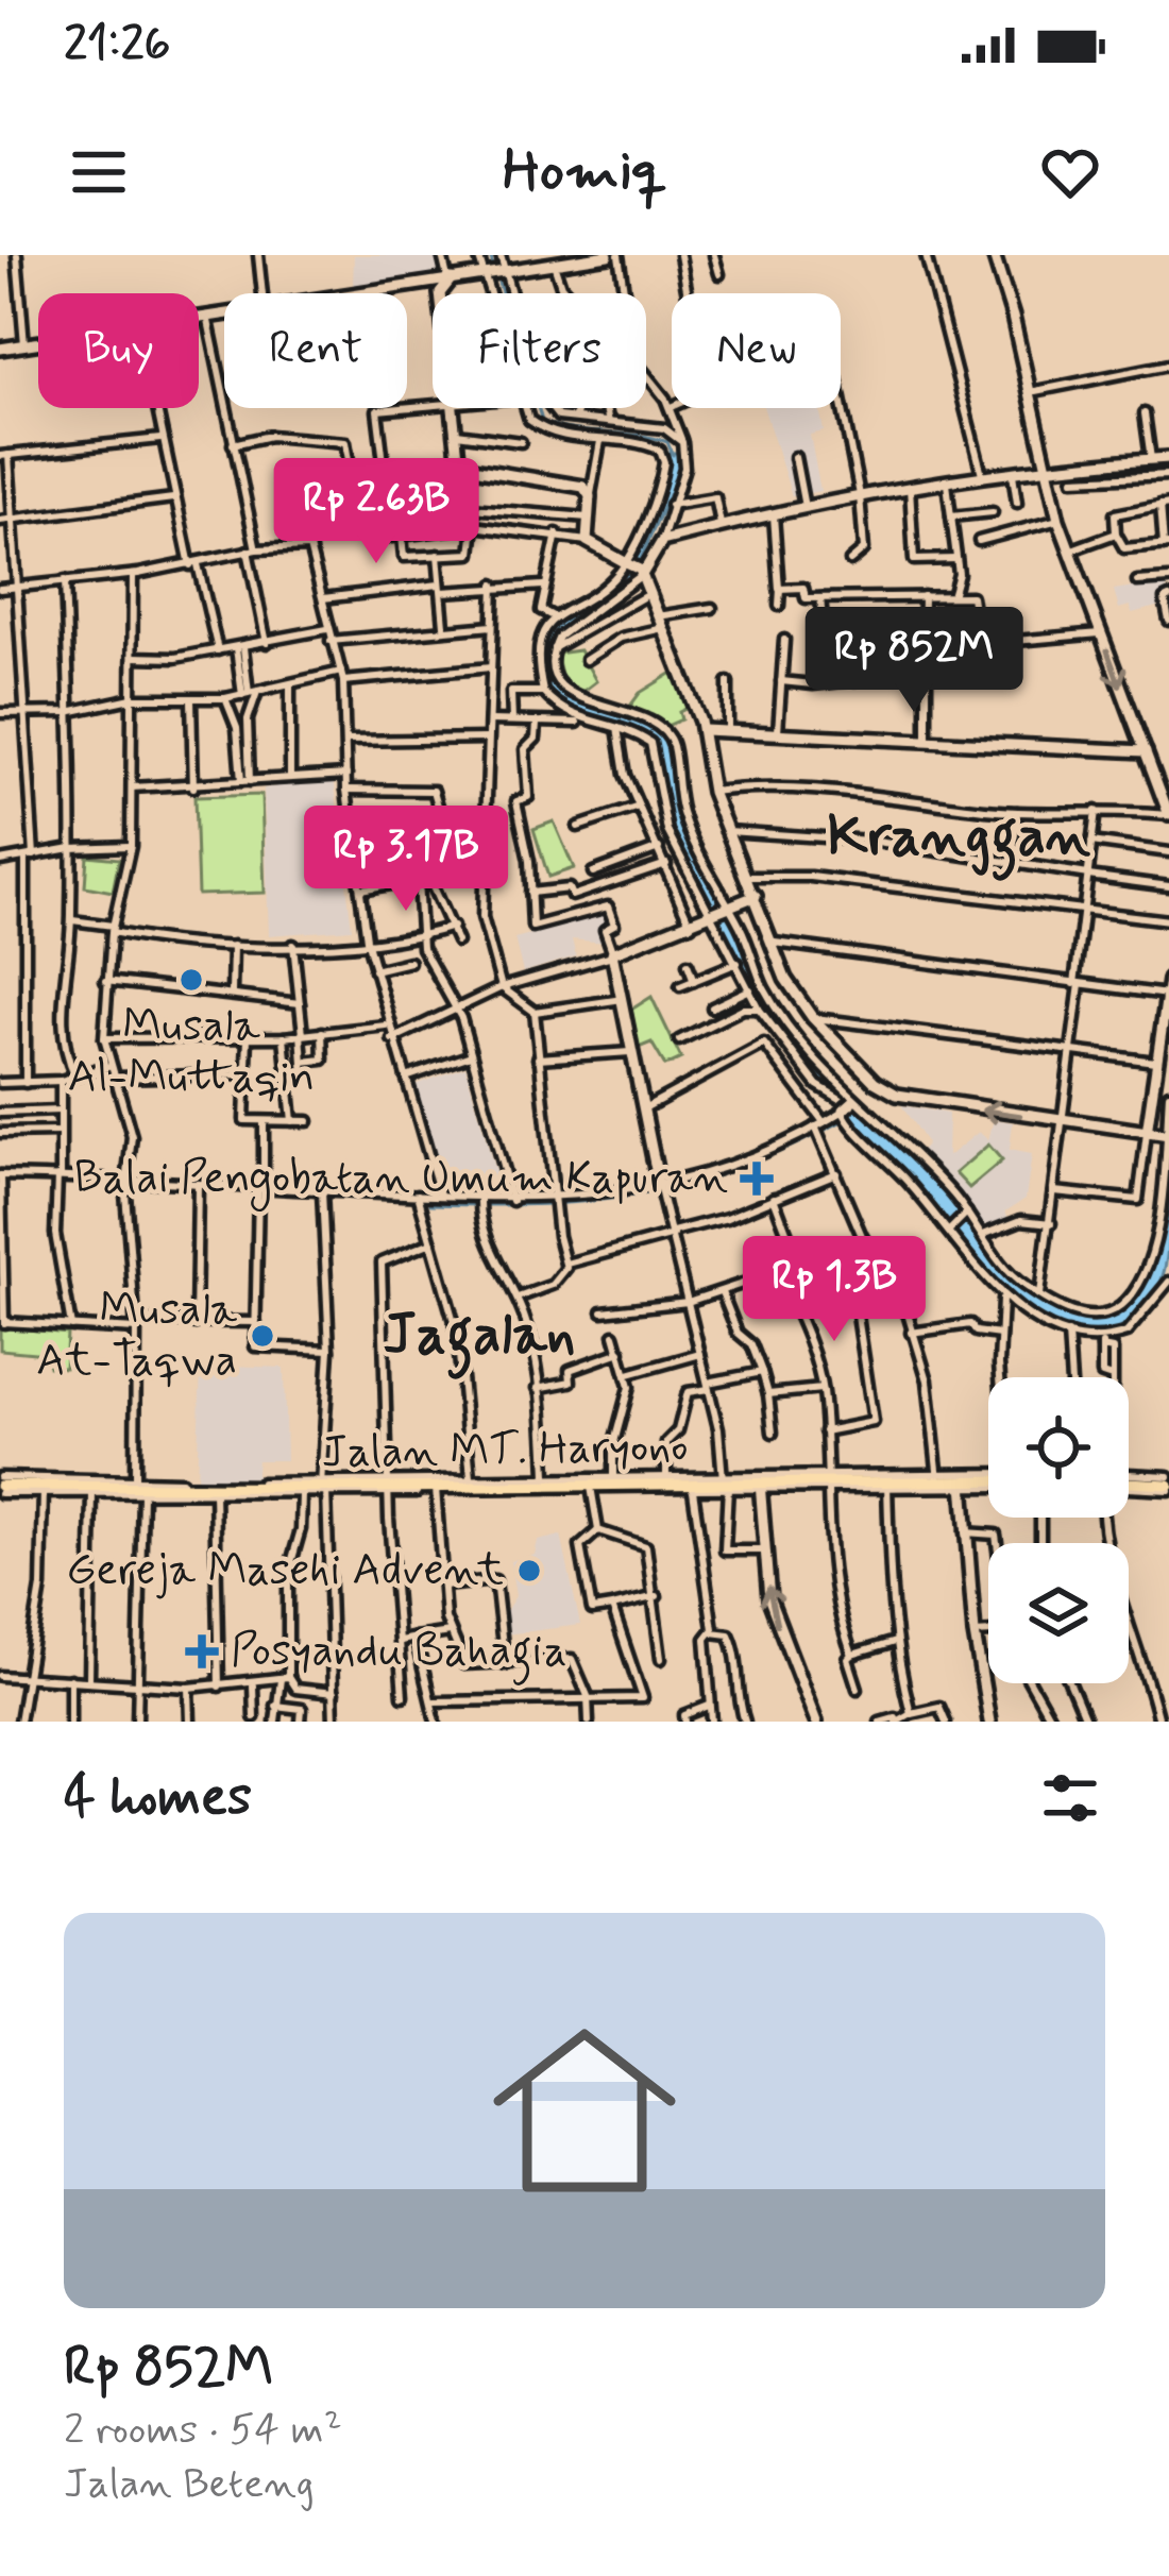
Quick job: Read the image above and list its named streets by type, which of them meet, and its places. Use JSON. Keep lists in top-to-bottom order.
{
  "streets": {
    "main road": ["Jalan MT. Haryono"]
  },
  "districts": ["Kranggan", "Jagalan"],
  "places": {
    "other": ["Musala Al-Muttaqin", "Musala At-Taqwa", "Gereja Masehi Advent"],
    "health": ["Balai Pengobatan Umum Kapuran", "Posyandu Bahagia"]
  },
  "page": {
    "status": "21:26",
    "header": "Homiq",
    "chip": [
      "Buy",
      "Rent",
      "Filters",
      "New"
    ],
    "price": [
      "Rp 2.63B",
      "Rp 852M",
      "Rp 3.17B",
      "Rp 1.3B"
    ],
    "heading": "4 homes",
    "list": [
      {
        "name": "Rp 852M",
        "note": "2 rooms · 54 m² · Jalan Beteng"
      }
    ]
  }
}
